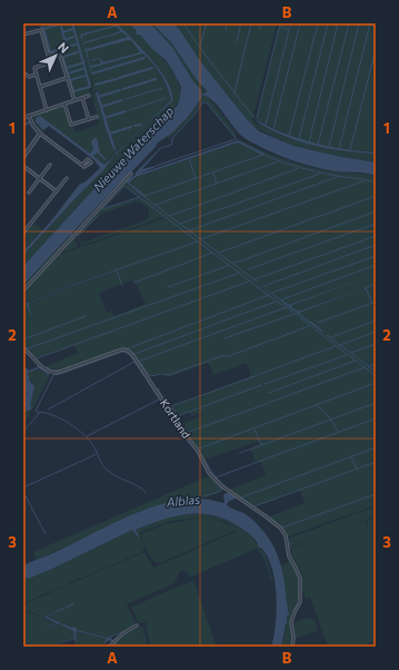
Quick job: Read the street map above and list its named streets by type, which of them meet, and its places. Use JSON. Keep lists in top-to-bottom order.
{
  "streets": {
    "street": ["Kortland"]
  },
  "water": ["Nieuwe Waterschap", "Alblas"],
  "north": "top right",
  "grid": {
    "columns": ["A", "B"],
    "rows": ["1", "2", "3"]
  }
}
